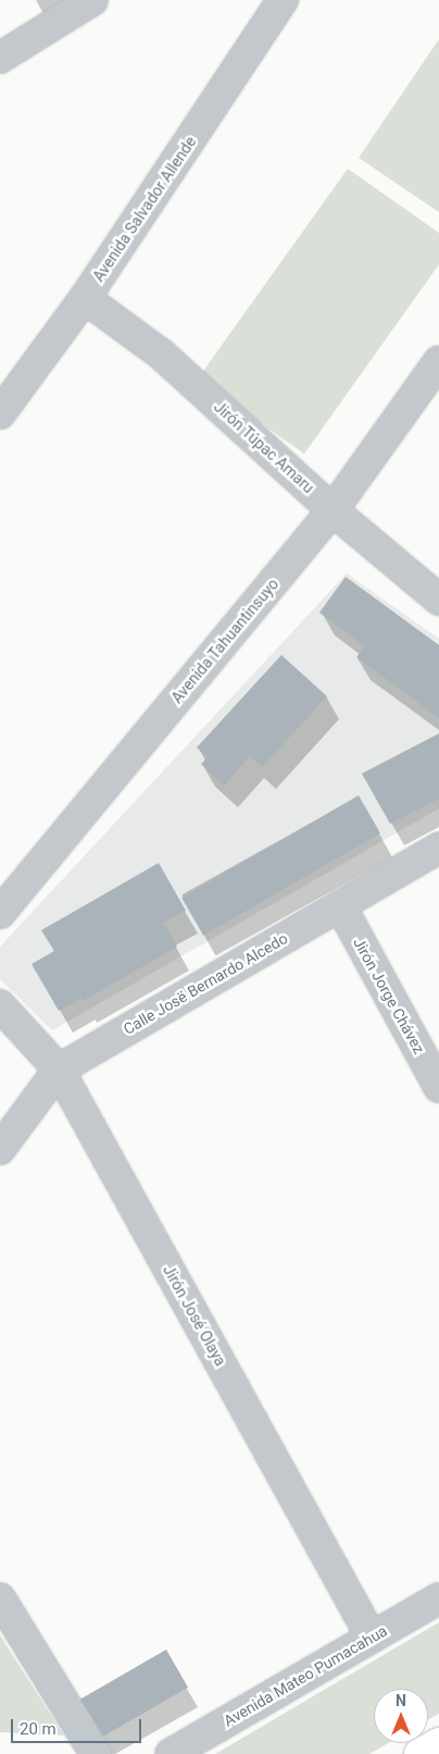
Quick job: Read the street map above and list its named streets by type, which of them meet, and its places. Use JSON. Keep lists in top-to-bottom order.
{
  "streets": {
    "street": [
      "Avenida Salvador Allende",
      "Jirón Túpac Amaru",
      "Avenida Tahuantinsuyo",
      "Calle Josë Bernardo Alcedo",
      "Jirón Jorge Chávez",
      "Jirón José Olaya",
      "Avenida Mateo Pumacahua"
    ]
  },
  "crossings": [
    ["Avenida Salvador Allende", "Jirón Túpac Amaru"],
    ["Jirón Túpac Amaru", "Avenida Tahuantinsuyo"],
    ["Calle Josë Bernardo Alcedo", "Jirón Jorge Chávez"],
    ["Calle Josë Bernardo Alcedo", "Jirón José Olaya"],
    ["Jirón José Olaya", "Avenida Mateo Pumacahua"]
  ],
  "scale_bar": "20 m",
  "north": "top"
}
